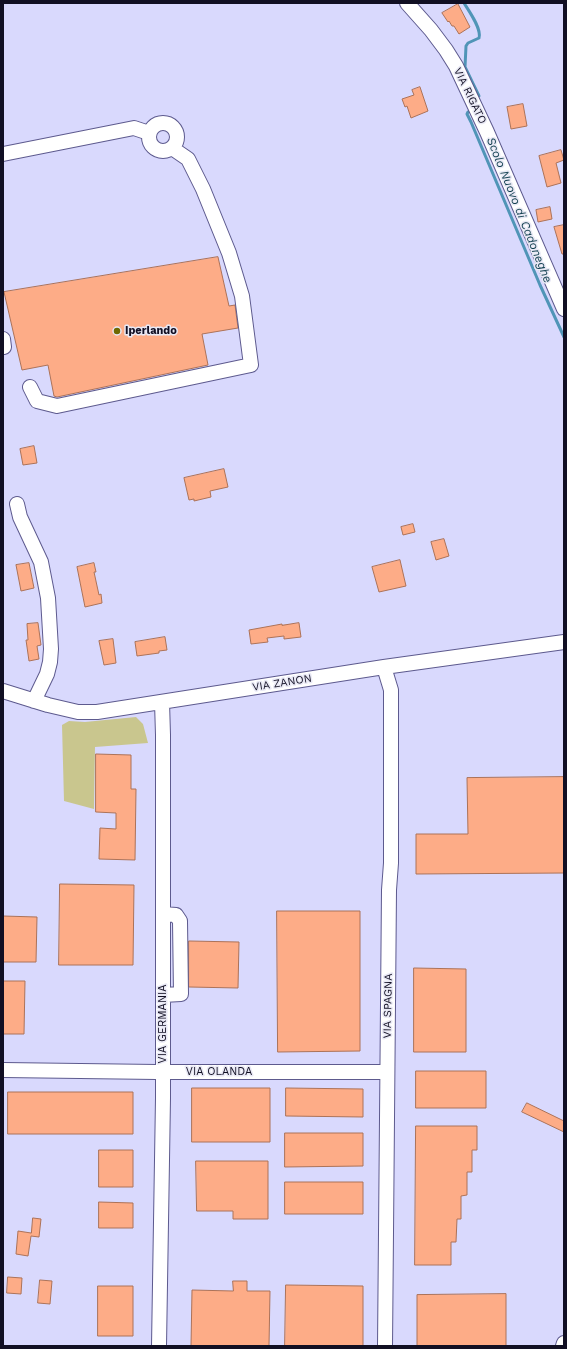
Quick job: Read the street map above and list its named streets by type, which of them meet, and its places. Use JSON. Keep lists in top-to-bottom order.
{
  "streets": {
    "street": [
      "VIA RIGATO",
      "VIA ZANON",
      "VIA SPAGNA",
      "VIA GERMANIA",
      "VIA OLANDA"
    ]
  },
  "crossings": [
    ["VIA ZANON", "VIA SPAGNA"],
    ["VIA ZANON", "VIA GERMANIA"],
    ["VIA SPAGNA", "VIA OLANDA"],
    ["VIA GERMANIA", "VIA OLANDA"]
  ],
  "water": ["Scolo Nuovo di Cadoneghe"],
  "places": ["Iperlando"]
}
